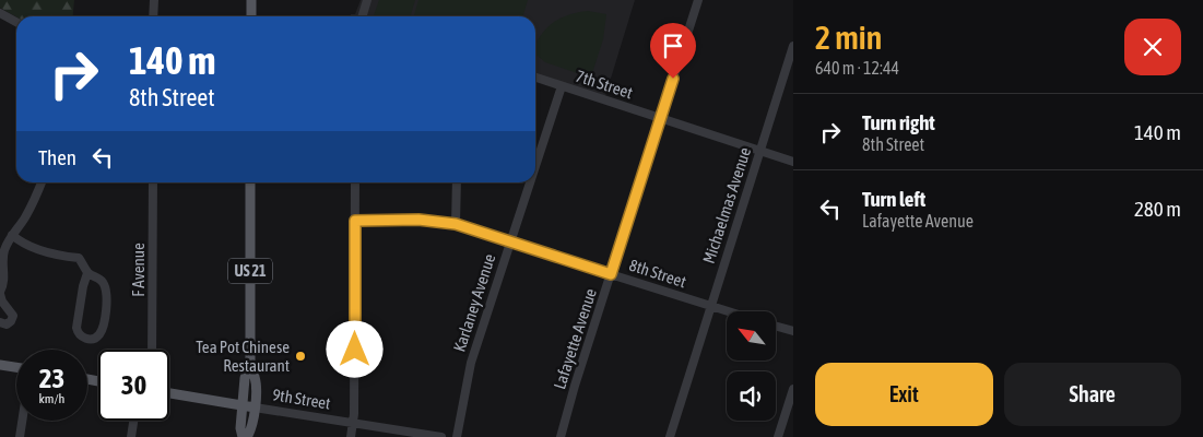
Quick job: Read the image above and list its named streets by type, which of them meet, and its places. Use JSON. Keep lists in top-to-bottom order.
{
  "streets": {
    "main road": ["US 21", "9th Street"],
    "street": [
      "7th Street",
      "Michaelmas Avenue",
      "F Avenue",
      "8th Street",
      "Karlaney Avenue",
      "Lafayette Avenue"
    ]
  },
  "crossings": [
    ["7th Street", "Michaelmas Avenue"],
    ["7th Street", "Karlaney Avenue"],
    ["7th Street", "Lafayette Avenue"],
    ["Michaelmas Avenue", "8th Street"],
    ["US 21", "9th Street"],
    ["8th Street", "Karlaney Avenue"],
    ["8th Street", "Lafayette Avenue"]
  ],
  "places": ["Tea Pot Chinese Restaurant"],
  "north": "top left",
  "page": {
    "heading": ["2 min", "640 m · 12:44"],
    "turn": ["140 m", "8th Street"],
    "list": [
      {
        "name": "Turn right",
        "note": "8th Street",
        "value": "140 m"
      },
      {
        "name": "Turn left",
        "note": "Lafayette Avenue",
        "value": "280 m"
      }
    ],
    "then": "Then",
    "speed": "23 km/h",
    "limit": "30",
    "buttons": ["Exit", "Share"]
  }
}
